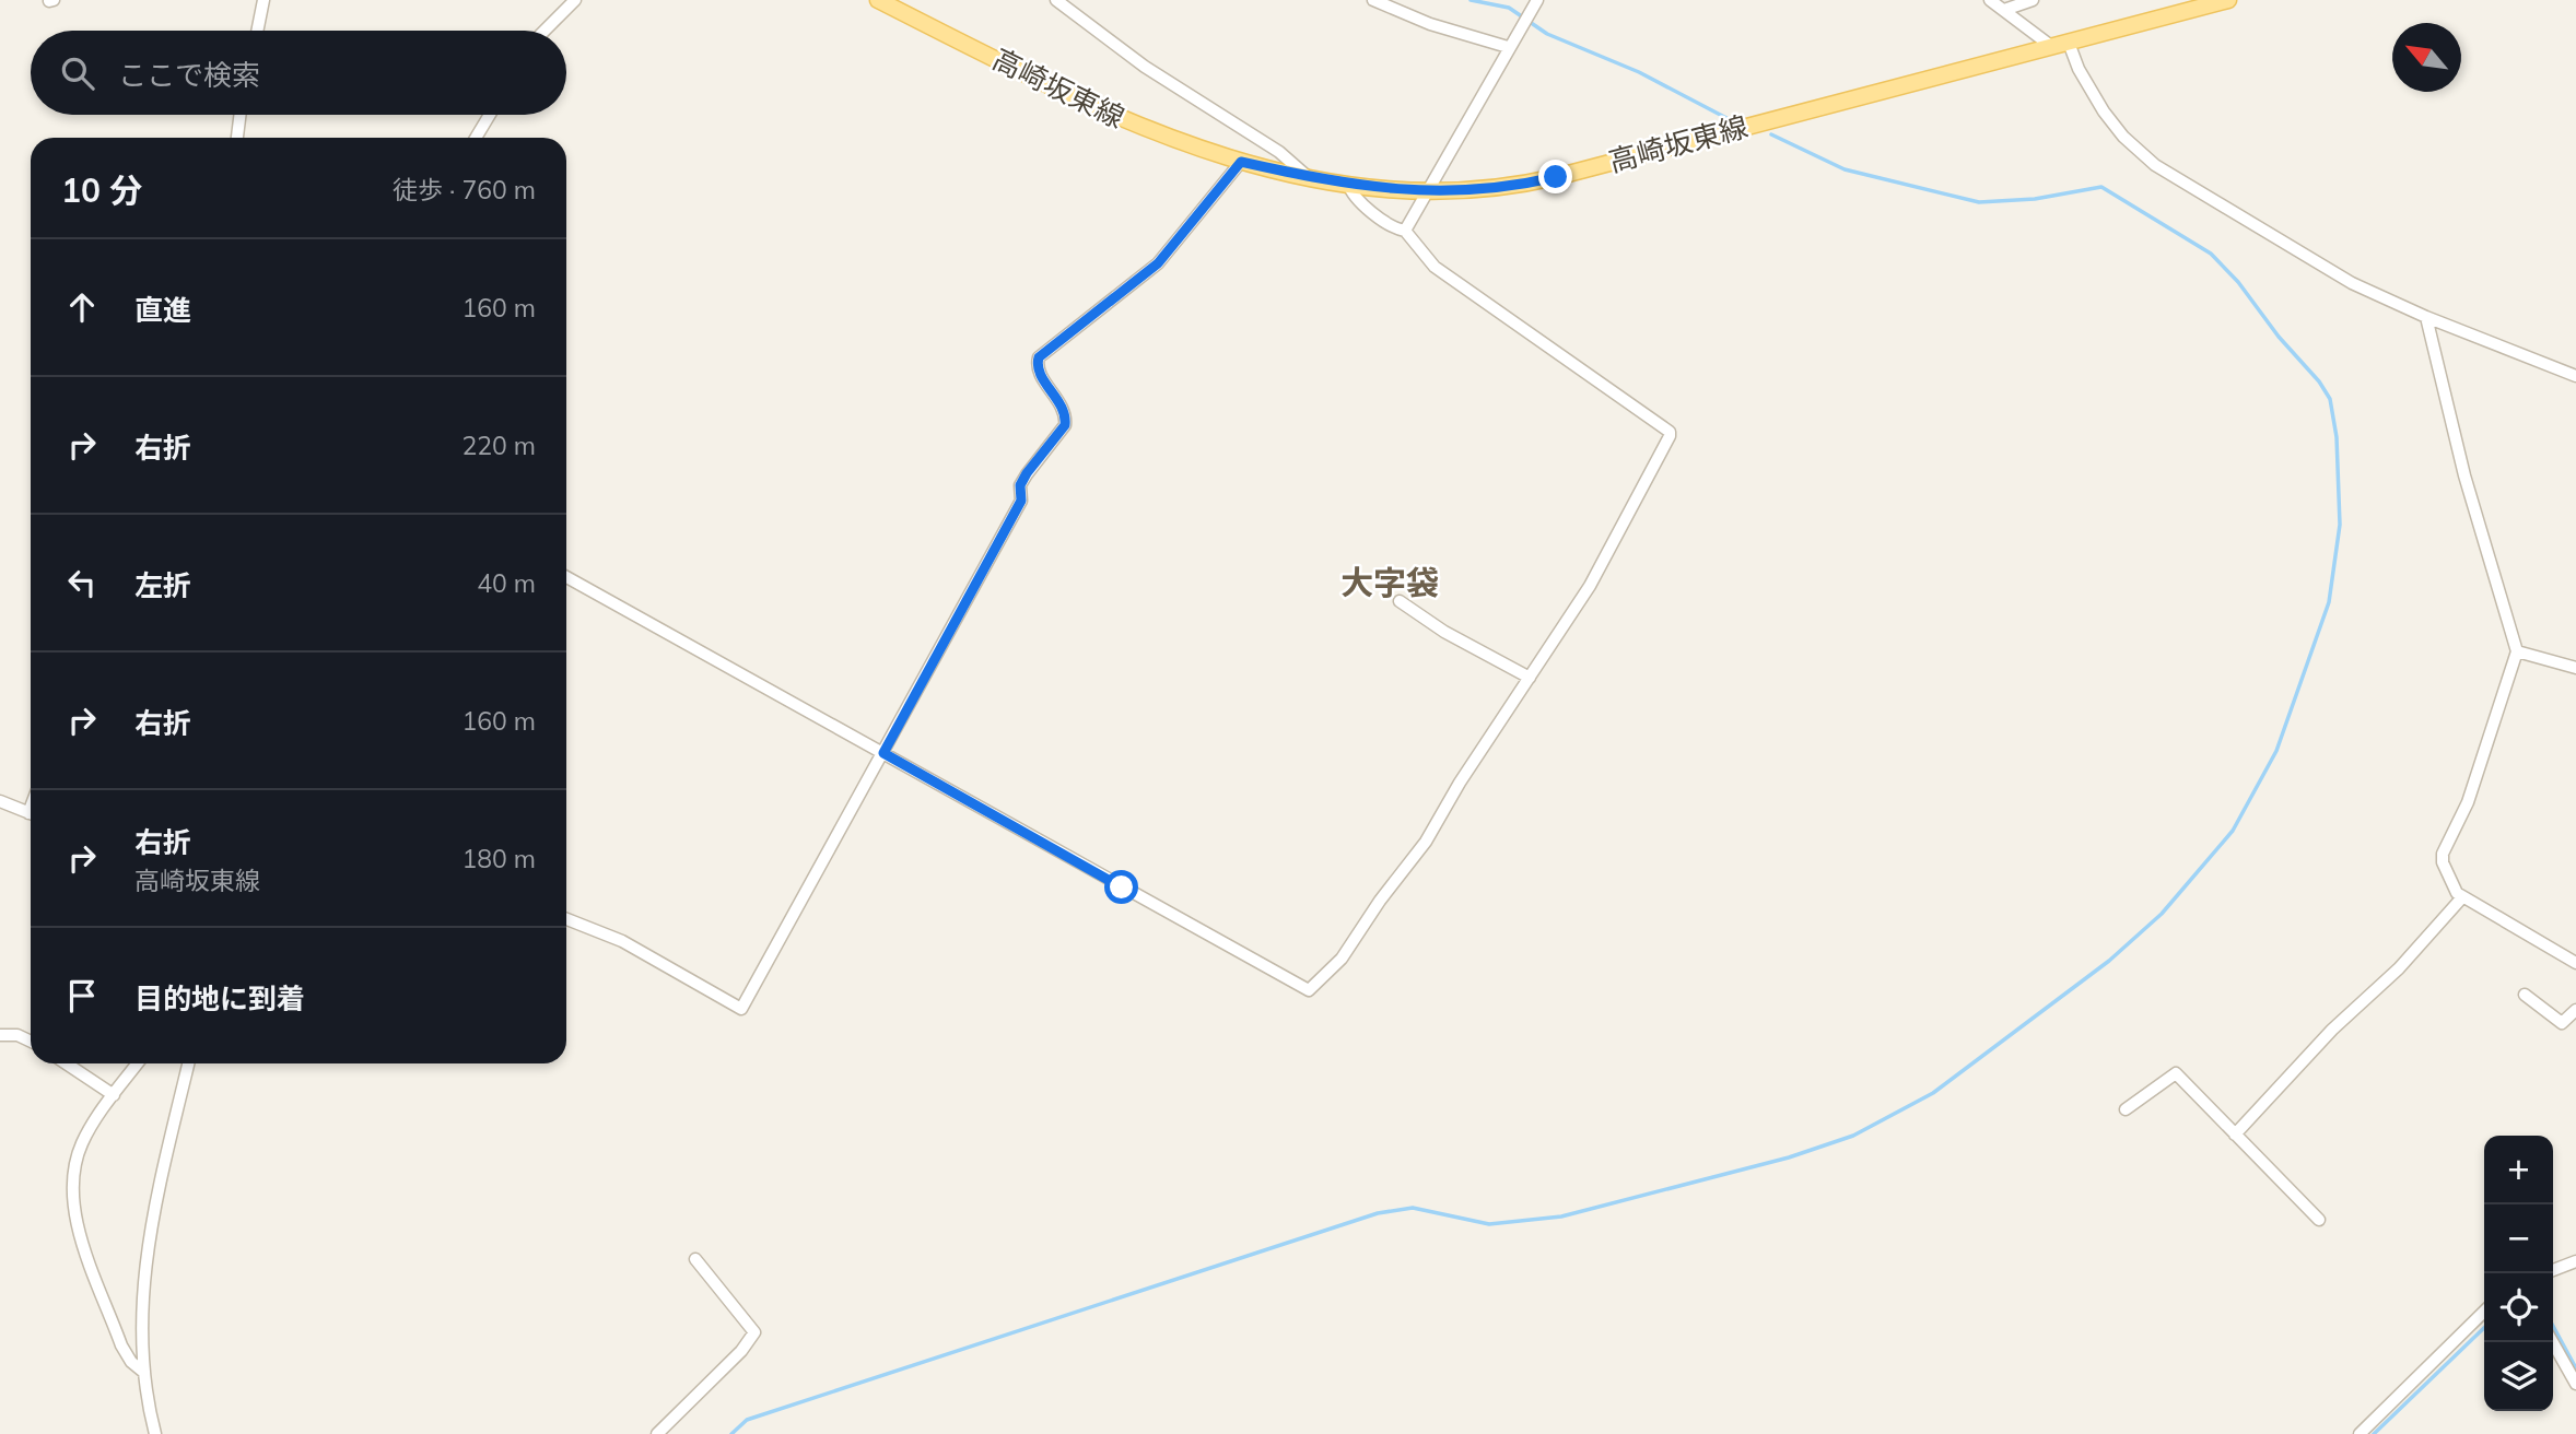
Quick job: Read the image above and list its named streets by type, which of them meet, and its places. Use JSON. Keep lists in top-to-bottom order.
{
  "streets": {
    "main road": ["高崎坂東線"]
  },
  "districts": ["大字袋"],
  "north": "top left",
  "page": {
    "search": "ここで検索",
    "heading": ["10 分", "徒歩 · 760 m"],
    "list": [
      ["直進", "160 m"],
      ["右折", "220 m"],
      ["左折", "40 m"],
      ["右折", "160 m"],
      ["右折", "高崎坂東線", "180 m"],
      "目的地に到着"
    ],
    "map_buttons": ["+", "−"]
  }
}
